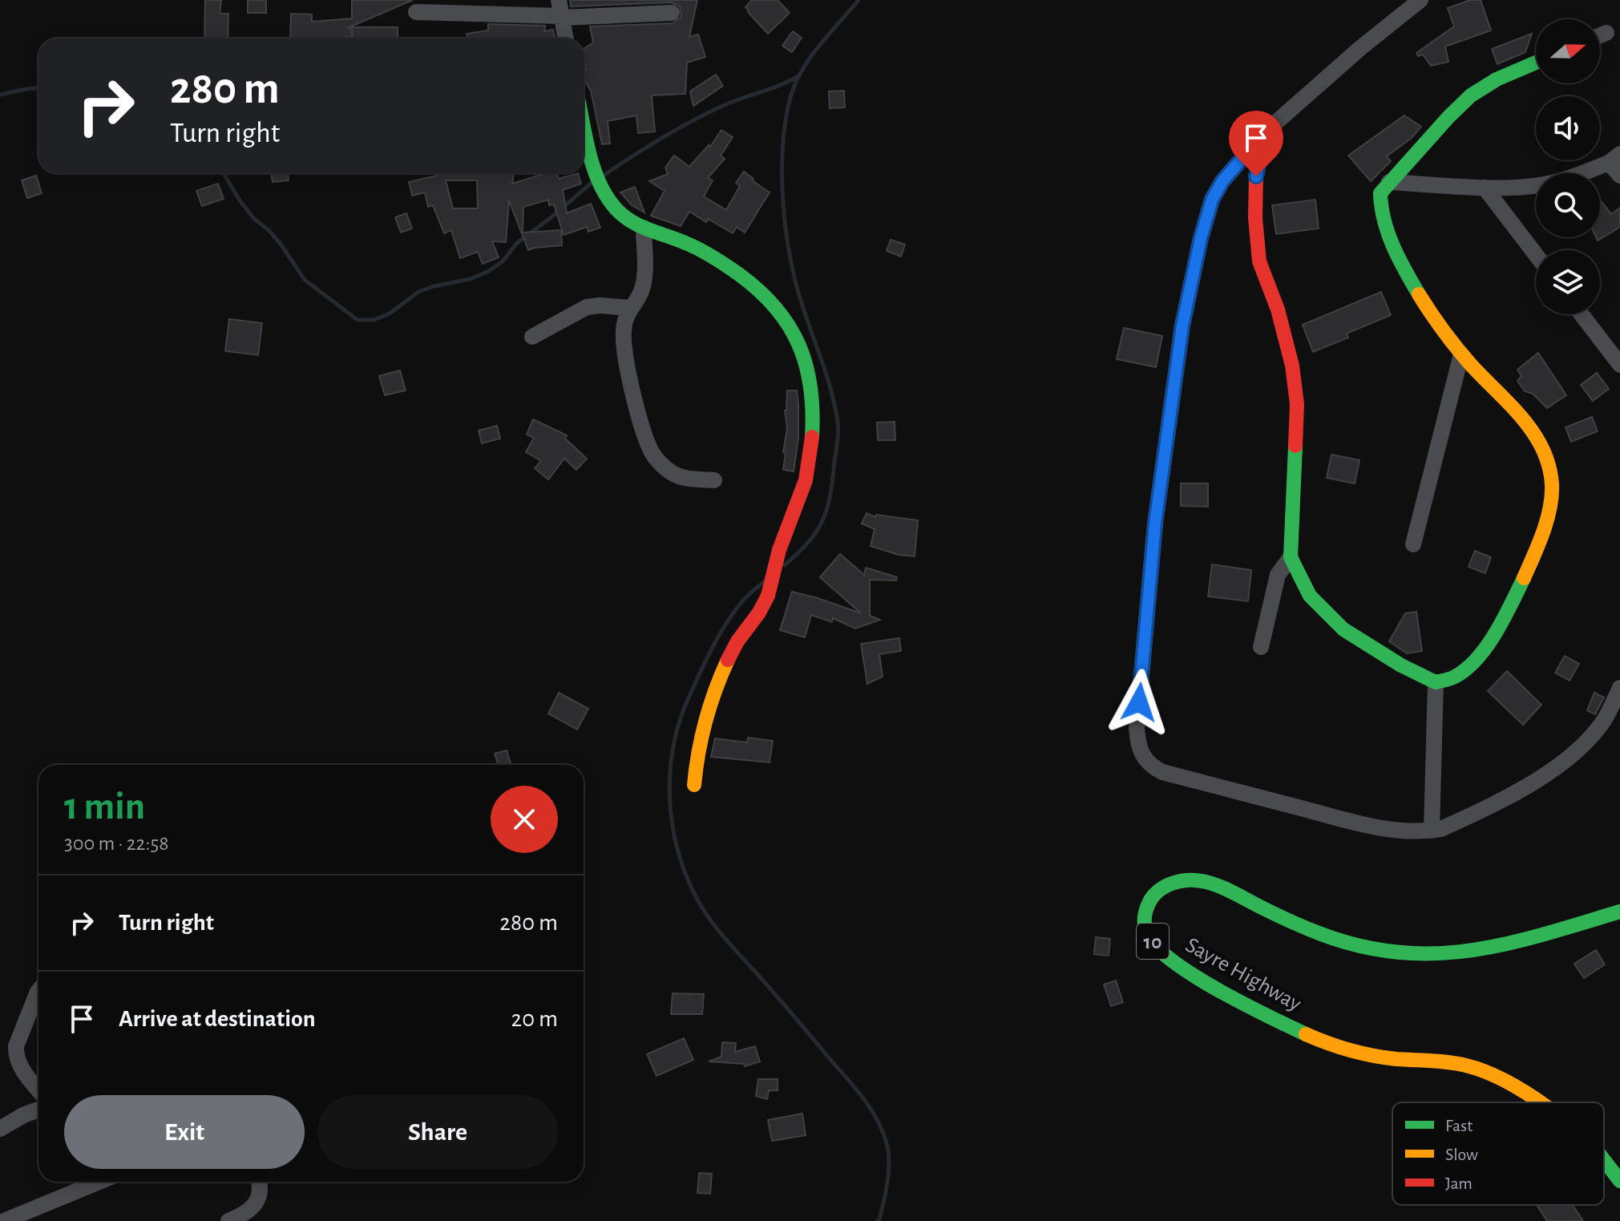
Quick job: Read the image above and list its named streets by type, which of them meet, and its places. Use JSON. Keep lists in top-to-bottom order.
{
  "streets": {
    "main road": ["10", "Sayre Highway"]
  },
  "legend": ["Fast", "Slow", "Jam"],
  "north": "right",
  "page": {
    "turn": ["280 m", "Turn right"],
    "heading": ["1 min", "300 m · 22:58"],
    "list": [
      {
        "name": "Turn right",
        "value": "280 m"
      },
      {
        "name": "Arrive at destination",
        "value": "20 m"
      }
    ],
    "buttons": ["Exit", "Share"]
  }
}
